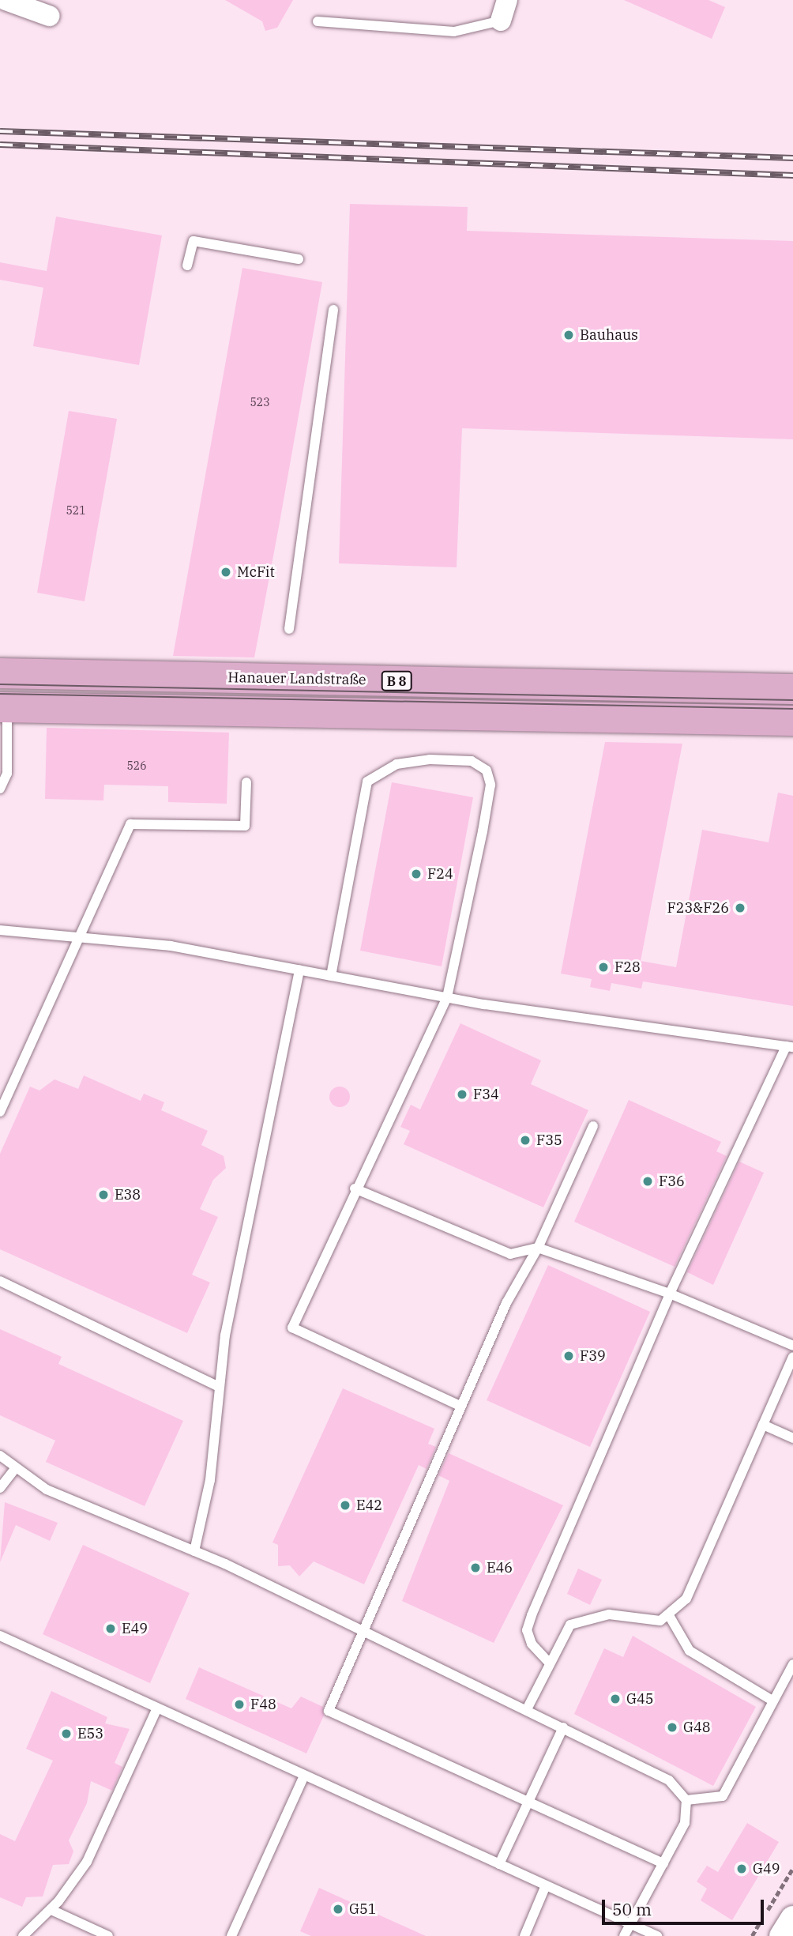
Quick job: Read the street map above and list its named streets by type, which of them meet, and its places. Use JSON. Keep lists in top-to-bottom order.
{
  "streets": {
    "main road": ["Hanauer Landstraße", "B 8"]
  },
  "places": [
    "Bauhaus",
    "McFit",
    "F24",
    "F23&F26",
    "F28",
    "F34",
    "F35",
    "F36",
    "E38",
    "F39",
    "E42",
    "E46",
    "E49",
    "G45",
    "F48",
    "G48",
    "E53",
    "G49",
    "G51"
  ],
  "house_numbers": ["523", "521", "526"],
  "scale_bar": "50 m"
}
